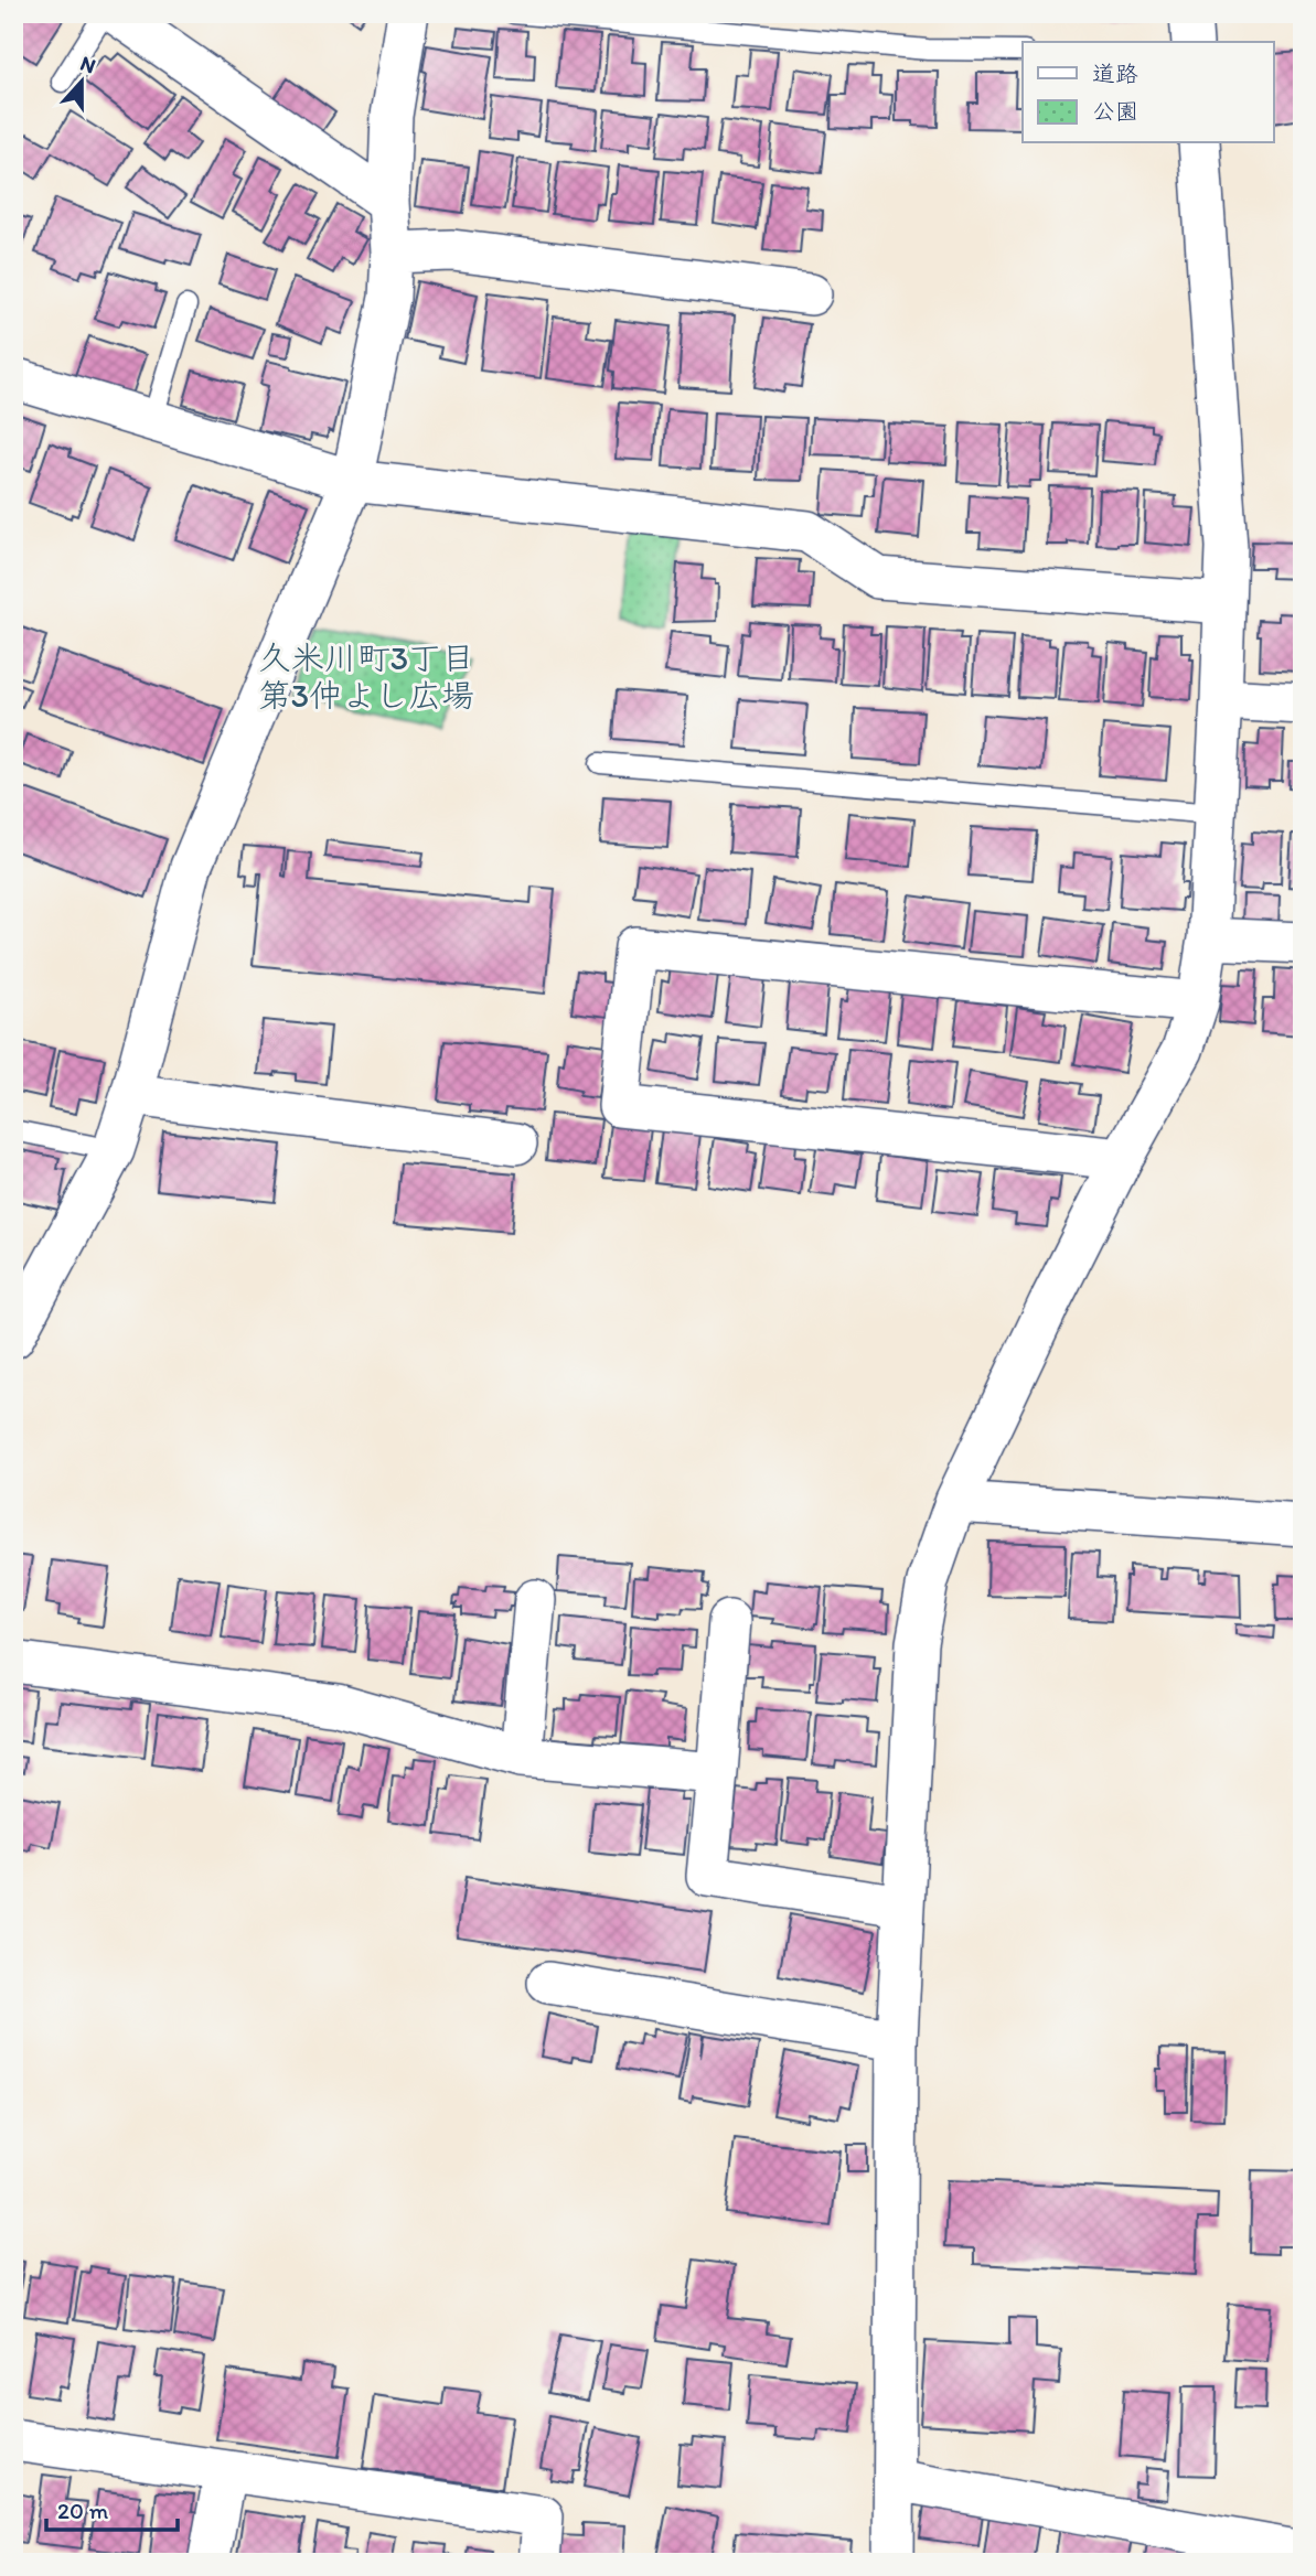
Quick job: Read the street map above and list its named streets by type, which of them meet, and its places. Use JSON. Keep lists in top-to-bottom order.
{
  "parks": ["久米川町3丁目 第3仲よし広場"],
  "legend": ["道路", "公園"],
  "scale_bar": "20 m",
  "north": "top"
}
